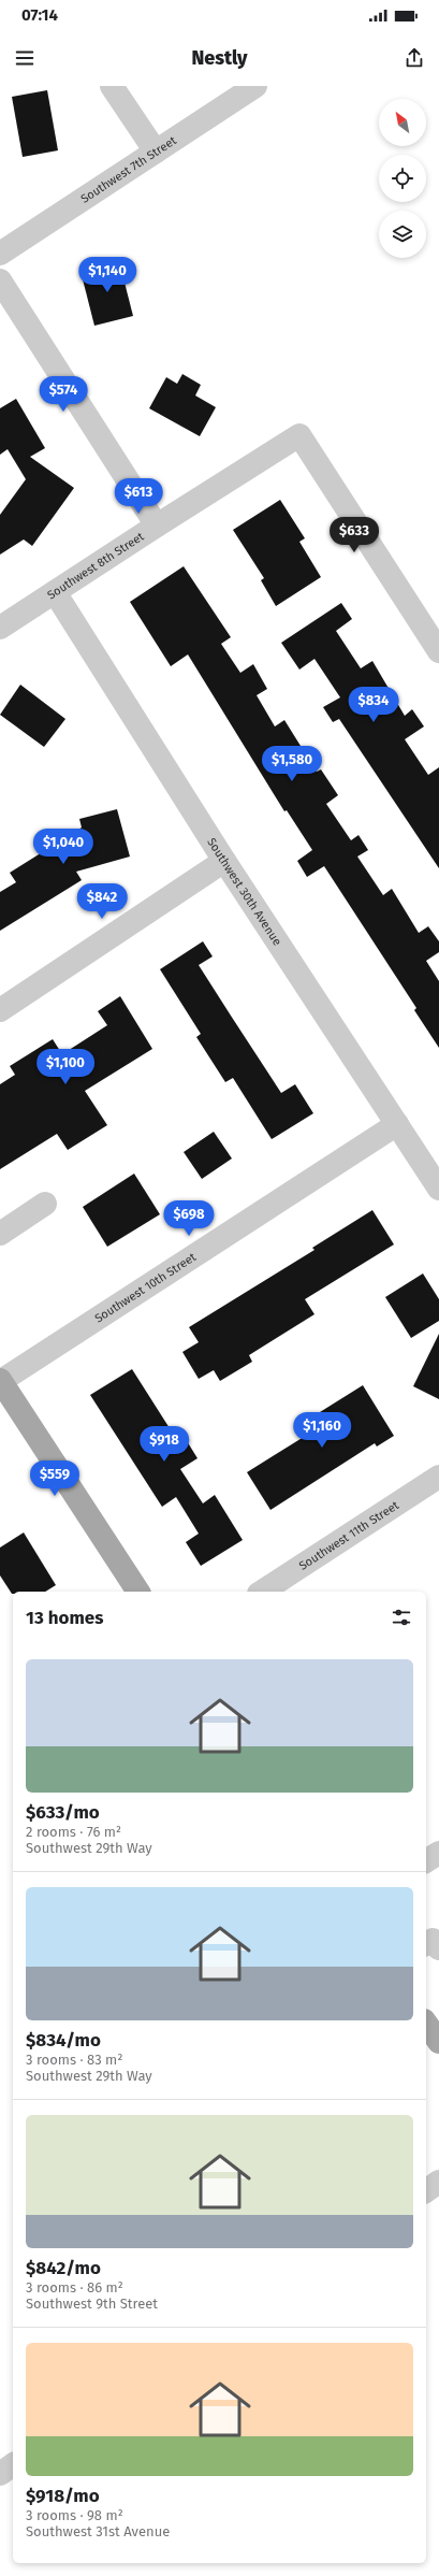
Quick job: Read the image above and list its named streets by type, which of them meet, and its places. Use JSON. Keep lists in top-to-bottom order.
{
  "streets": {
    "street": [
      "Southwest 7th Street",
      "Southwest 8th Street",
      "Southwest 30th Avenue",
      "Southwest 10th Street",
      "Southwest 11th Street"
    ]
  },
  "crossings": [
    ["Southwest 8th Street", "Southwest 30th Avenue"],
    ["Southwest 30th Avenue", "Southwest 10th Street"]
  ],
  "north": "top left",
  "page": {
    "status": "07:14",
    "header": "Nestly",
    "price": [
      "$1,140",
      "$574",
      "$613",
      "$633",
      "$834",
      "$1,580",
      "$1,040",
      "$842",
      "$1,100",
      "$698",
      "$1,160",
      "$918",
      "$559"
    ],
    "heading": "13 homes",
    "list": [
      {
        "name": "$633/mo",
        "note": "2 rooms · 76 m² · Southwest 29th Way"
      },
      {
        "name": "$834/mo",
        "note": "3 rooms · 83 m² · Southwest 29th Way"
      },
      {
        "name": "$842/mo",
        "note": "3 rooms · 86 m² · Southwest 9th Street"
      },
      {
        "name": "$918/mo",
        "note": "3 rooms · 98 m² · Southwest 31st Avenue"
      }
    ]
  }
}
